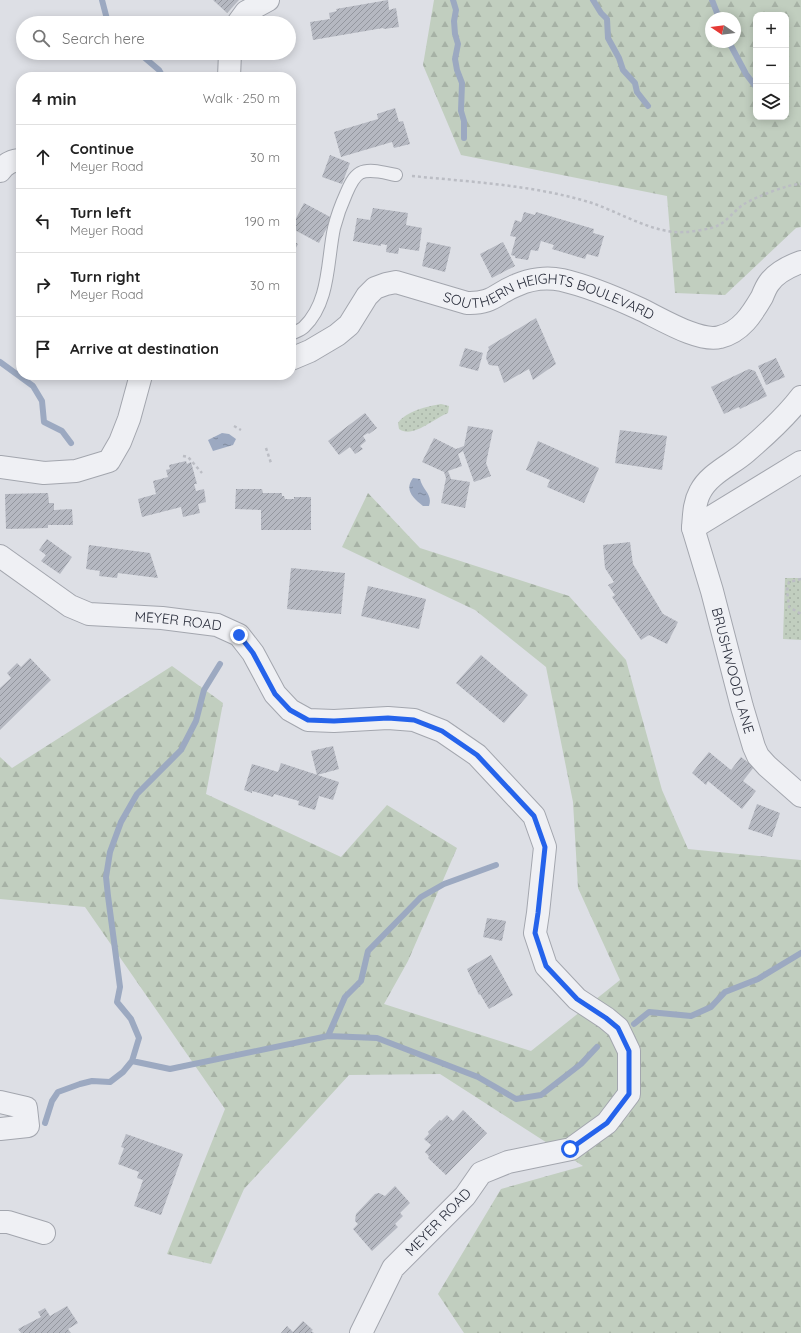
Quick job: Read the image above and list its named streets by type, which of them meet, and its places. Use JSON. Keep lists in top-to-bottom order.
{
  "streets": {
    "street": ["SOUTHERN HEIGHTS BOULEVARD", "MEYER ROAD", "BRUSHWOOD LANE"]
  },
  "north": "left",
  "page": {
    "map_buttons": ["+", "−"],
    "search": "Search here",
    "heading": ["4 min", "Walk · 250 m"],
    "list": [
      ["Continue", "Meyer Road", "30 m"],
      ["Turn left", "Meyer Road", "190 m"],
      ["Turn right", "Meyer Road", "30 m"],
      "Arrive at destination"
    ]
  }
}
